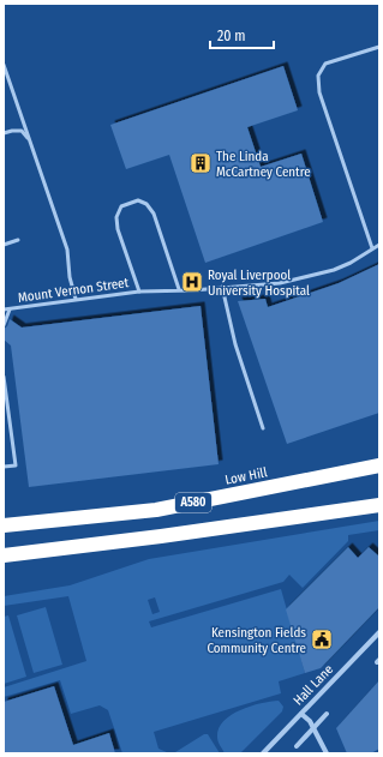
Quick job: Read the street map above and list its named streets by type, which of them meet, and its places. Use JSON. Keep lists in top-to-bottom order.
{
  "streets": {
    "highway": ["Low Hill", "A580"],
    "street": ["Hall Lane"],
    "lane": ["Mount Vernon Street"]
  },
  "places": {
    "building": ["The Linda McCartney Centre"],
    "hospital": ["Royal Liverpool University Hospital"],
    "public building": ["Kensington Fields Community Centre"]
  },
  "scale_bar": "20 m"
}
